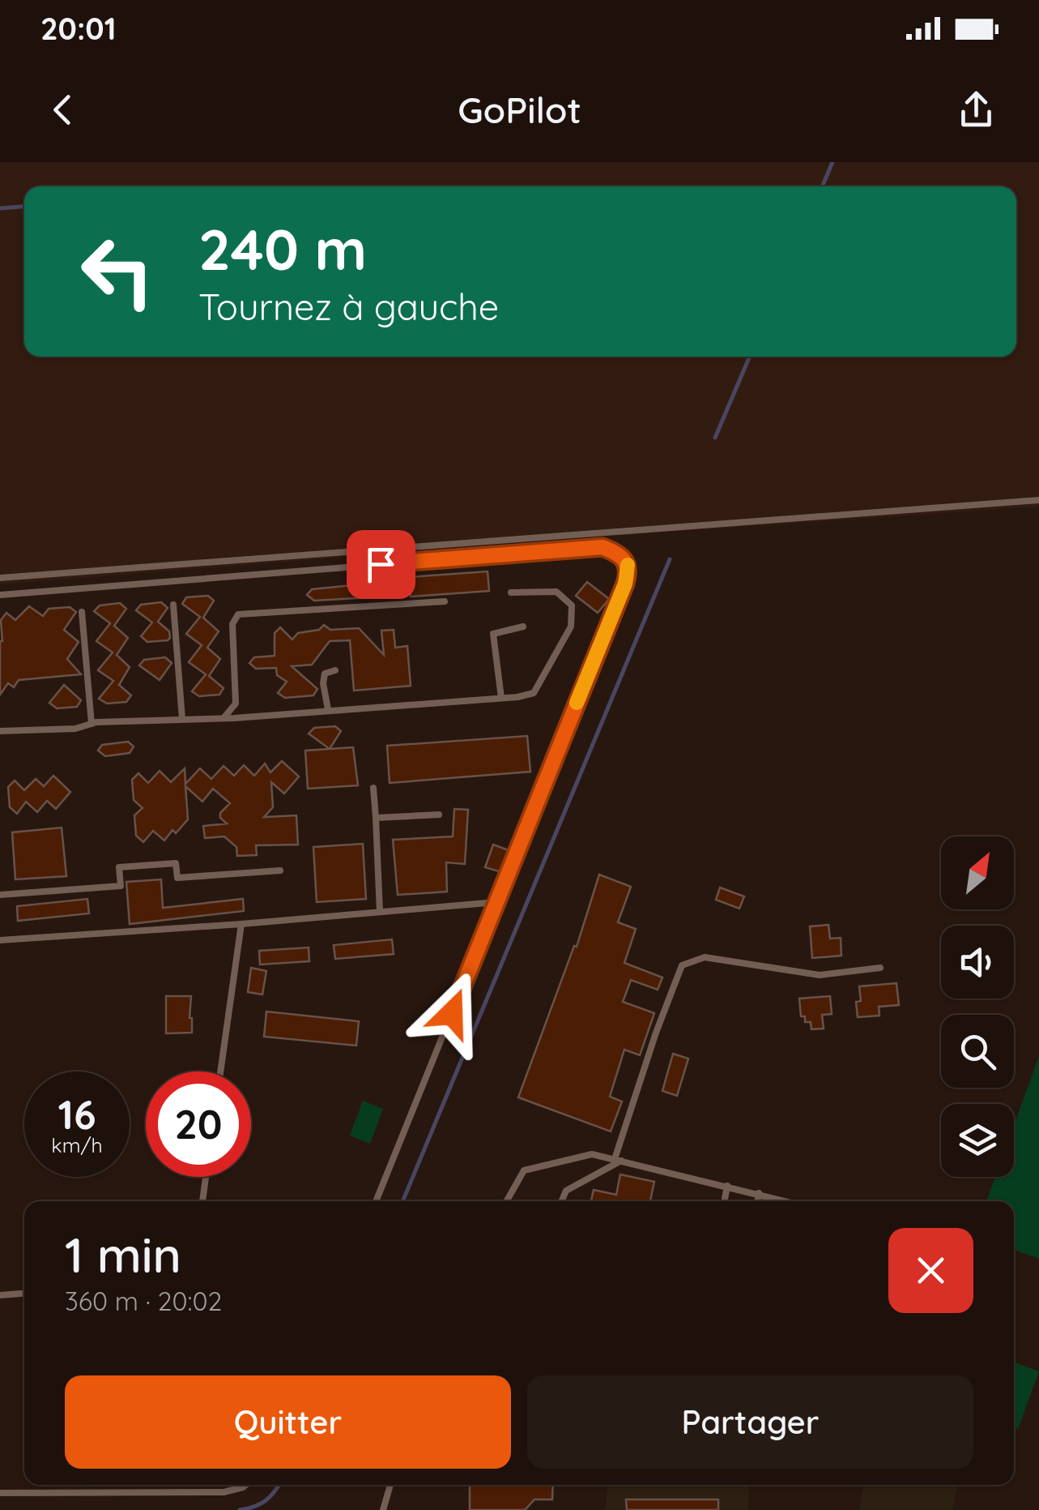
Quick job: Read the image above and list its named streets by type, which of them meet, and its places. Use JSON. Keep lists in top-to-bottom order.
{
  "north": "top right",
  "page": {
    "status": "20:01",
    "header": "GoPilot",
    "turn": ["240 m", "Tournez à gauche"],
    "speed": "16 km/h",
    "limit": "20",
    "heading": ["1 min", "360 m · 20:02"],
    "buttons": ["Quitter", "Partager"]
  }
}
